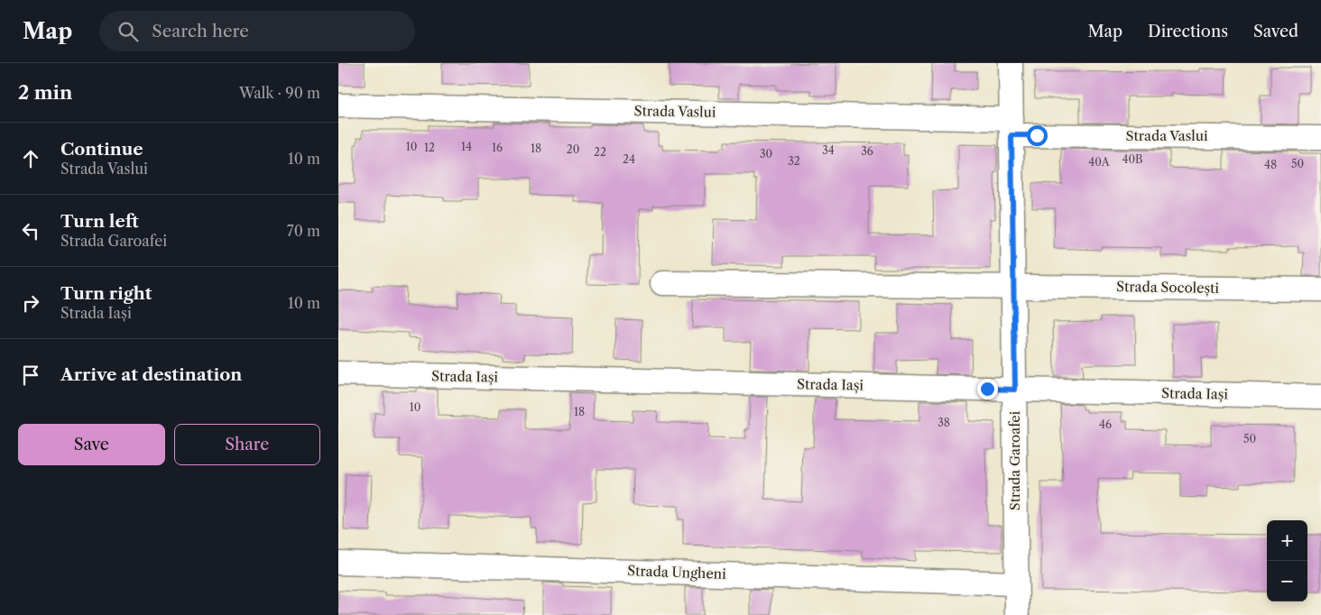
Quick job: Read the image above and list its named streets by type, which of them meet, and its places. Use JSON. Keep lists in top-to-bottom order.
{
  "streets": {
    "street": [
      "Strada Vaslui",
      "Strada Socolești",
      "Strada Iași",
      "Strada Garoafei",
      "Strada Ungheni"
    ]
  },
  "crossings": [
    ["Strada Vaslui", "Strada Garoafei"],
    ["Strada Socolești", "Strada Garoafei"],
    ["Strada Iași", "Strada Garoafei"],
    ["Strada Garoafei", "Strada Ungheni"]
  ],
  "house_numbers": [
    "10",
    "14",
    "12",
    "16",
    "18",
    "20",
    "34",
    "36",
    "22",
    "30",
    "24",
    "40B",
    "32",
    "40A",
    "50",
    "48",
    "10",
    "18",
    "38",
    "46",
    "50"
  ],
  "page": {
    "header": "Map",
    "search": "Search here",
    "nav": ["Map", "Directions", "Saved"],
    "heading": ["2 min", "Walk · 90 m"],
    "list": [
      ["Continue", "Strada Vaslui", "10 m"],
      ["Turn left", "Strada Garoafei", "70 m"],
      ["Turn right", "Strada Iași", "10 m"],
      "Arrive at destination"
    ],
    "buttons": ["Save", "Share"],
    "map_buttons": ["+", "−"]
  }
}
